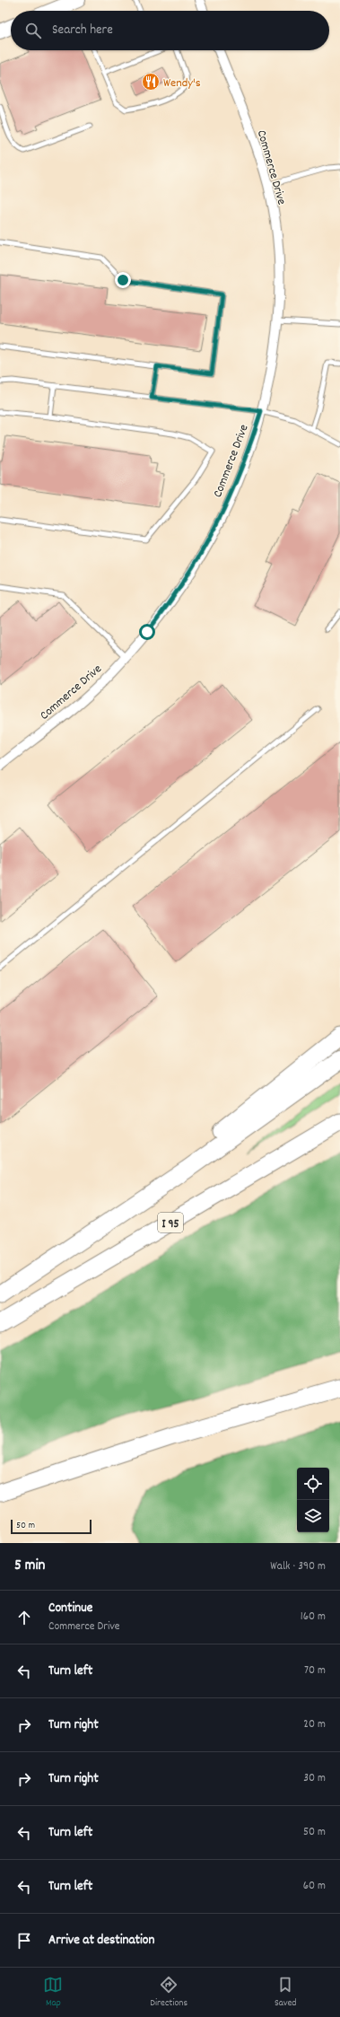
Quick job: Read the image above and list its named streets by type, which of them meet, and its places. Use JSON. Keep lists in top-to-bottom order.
{
  "streets": {
    "highway": ["I 95"],
    "street": ["Commerce Drive"]
  },
  "places": {
    "restaurant": ["Wendy's"]
  },
  "scale_bar": "50 m",
  "page": {
    "search": "Search here",
    "scale": "50 m",
    "heading": ["5 min", "Walk · 390 m"],
    "list": [
      ["Continue", "Commerce Drive", "160 m"],
      ["Turn left", "70 m"],
      ["Turn right", "20 m"],
      ["Turn right", "30 m"],
      ["Turn left", "50 m"],
      ["Turn left", "60 m"],
      "Arrive at destination"
    ],
    "nav": ["Map", "Directions", "Saved"]
  }
}
